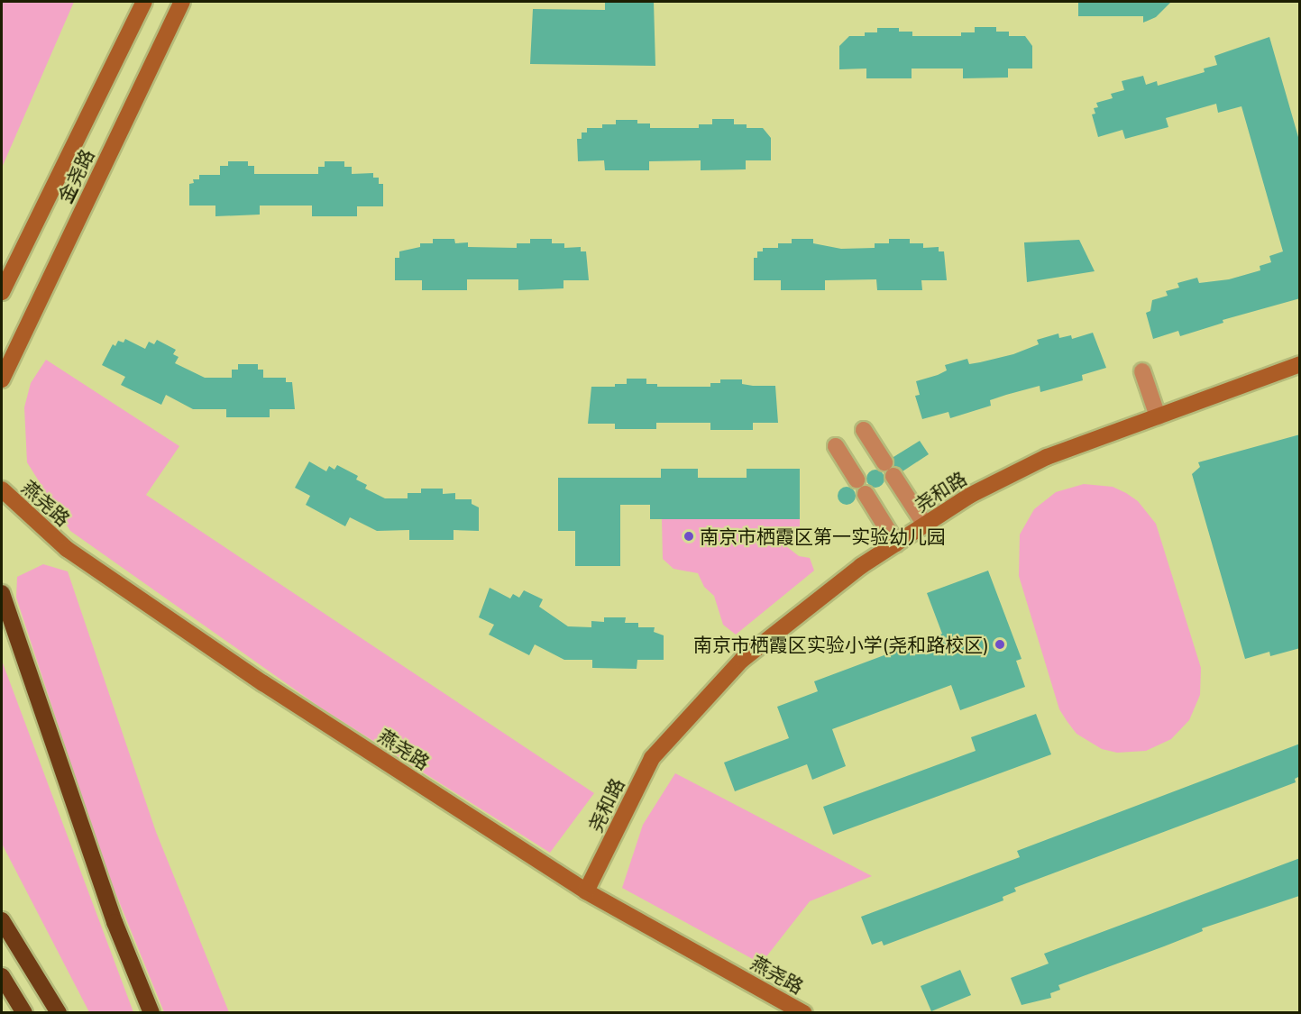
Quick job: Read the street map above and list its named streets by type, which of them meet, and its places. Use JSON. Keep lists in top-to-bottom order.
{
  "streets": {
    "main road": ["金尧路", "尧和路", "燕尧路"]
  },
  "crossings": [
    ["尧和路", "燕尧路"]
  ],
  "places": ["南京市栖霞区第一实验幼儿园", "南京市栖霞区实验小学(尧和路校区)"]
}
